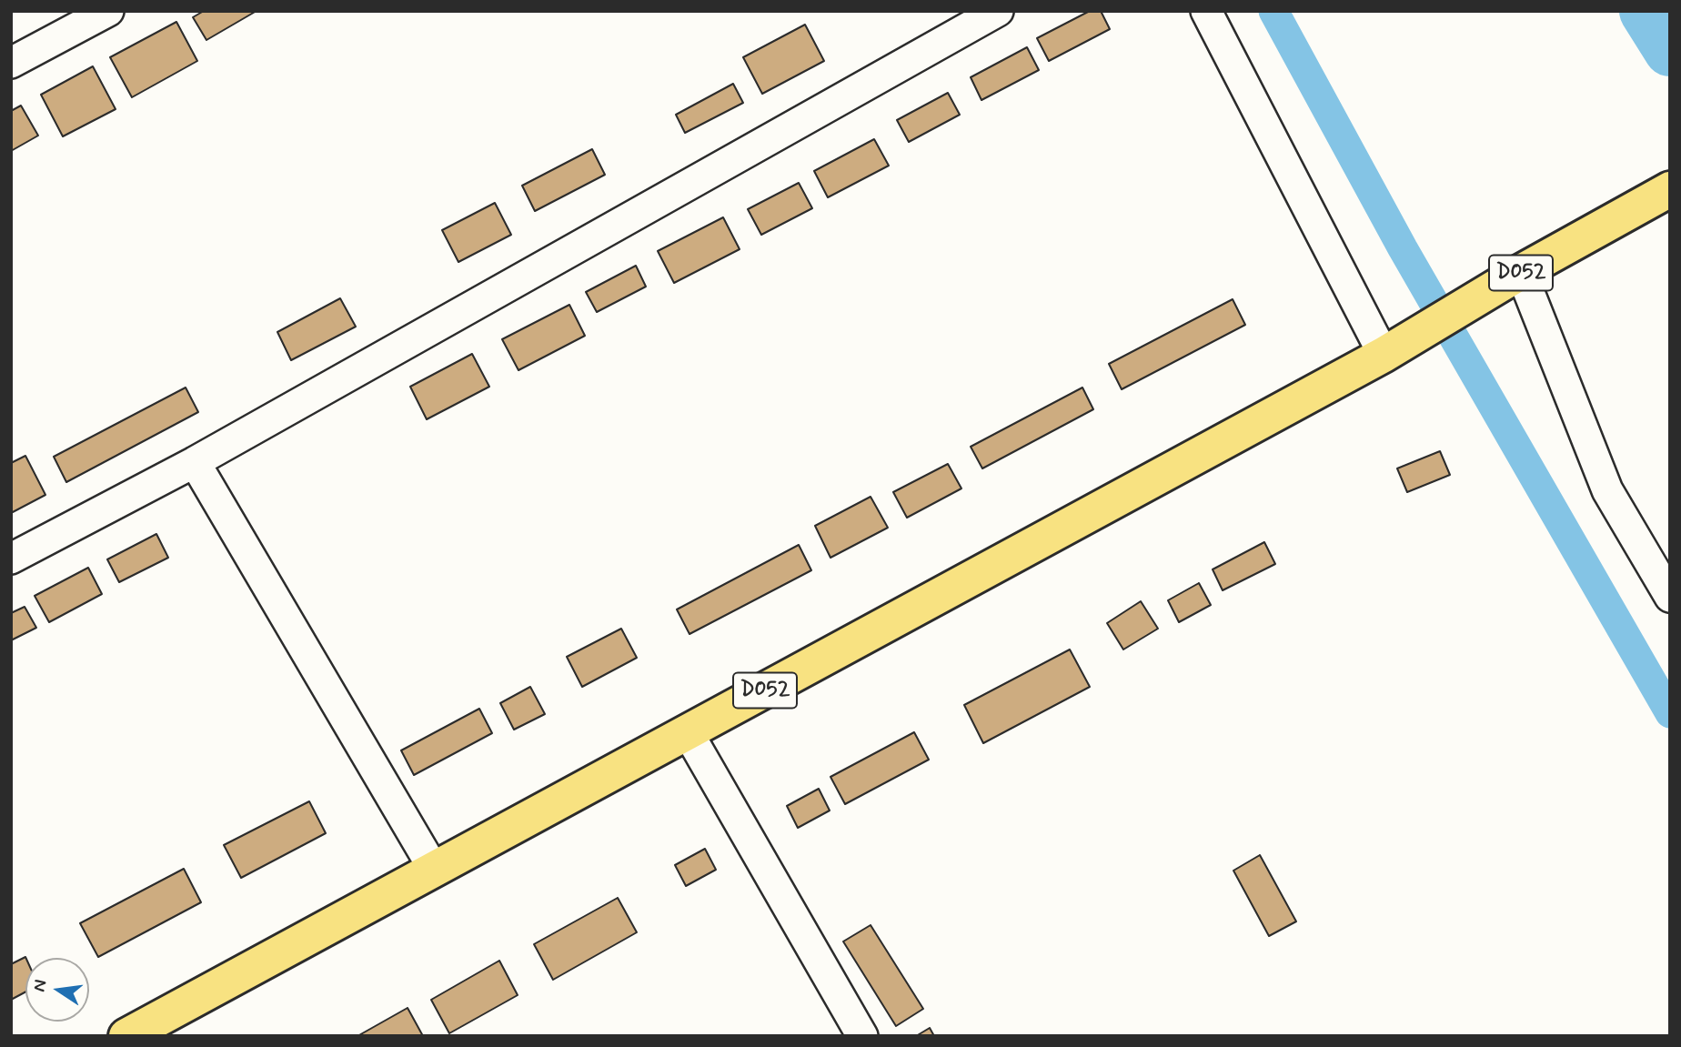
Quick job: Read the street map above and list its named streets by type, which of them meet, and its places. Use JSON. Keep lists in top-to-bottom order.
{
  "streets": {
    "main road": ["D052"]
  },
  "north": "left"
}
